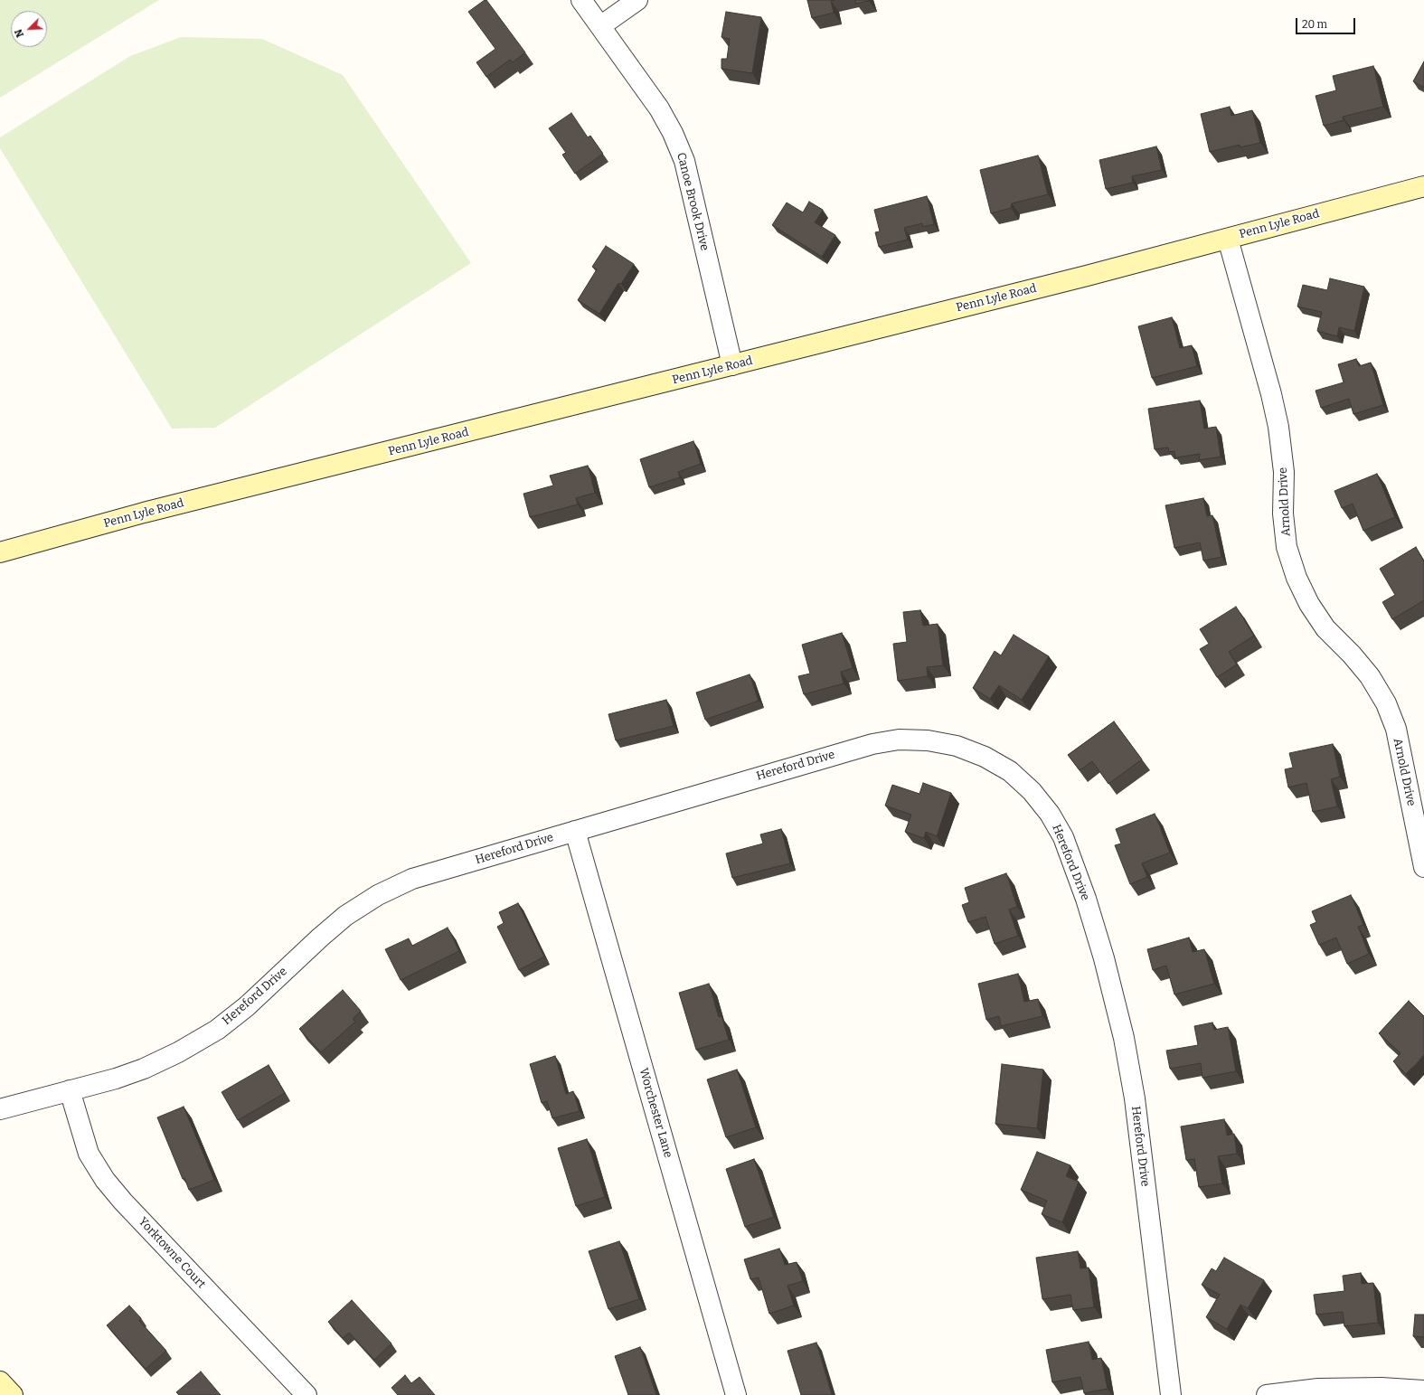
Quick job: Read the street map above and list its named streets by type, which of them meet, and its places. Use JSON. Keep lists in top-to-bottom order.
{
  "streets": {
    "street": [
      "Canoe Brook Drive",
      "Penn Lyle Road",
      "Arnold Drive",
      "Hereford Drive",
      "Worchester Lane",
      "Yorktowne Court"
    ]
  },
  "crossings": [
    ["Canoe Brook Drive", "Penn Lyle Road"],
    ["Penn Lyle Road", "Arnold Drive"],
    ["Hereford Drive", "Worchester Lane"],
    ["Hereford Drive", "Yorktowne Court"]
  ],
  "scale_bar": "20 m",
  "north": "bottom left"
}
